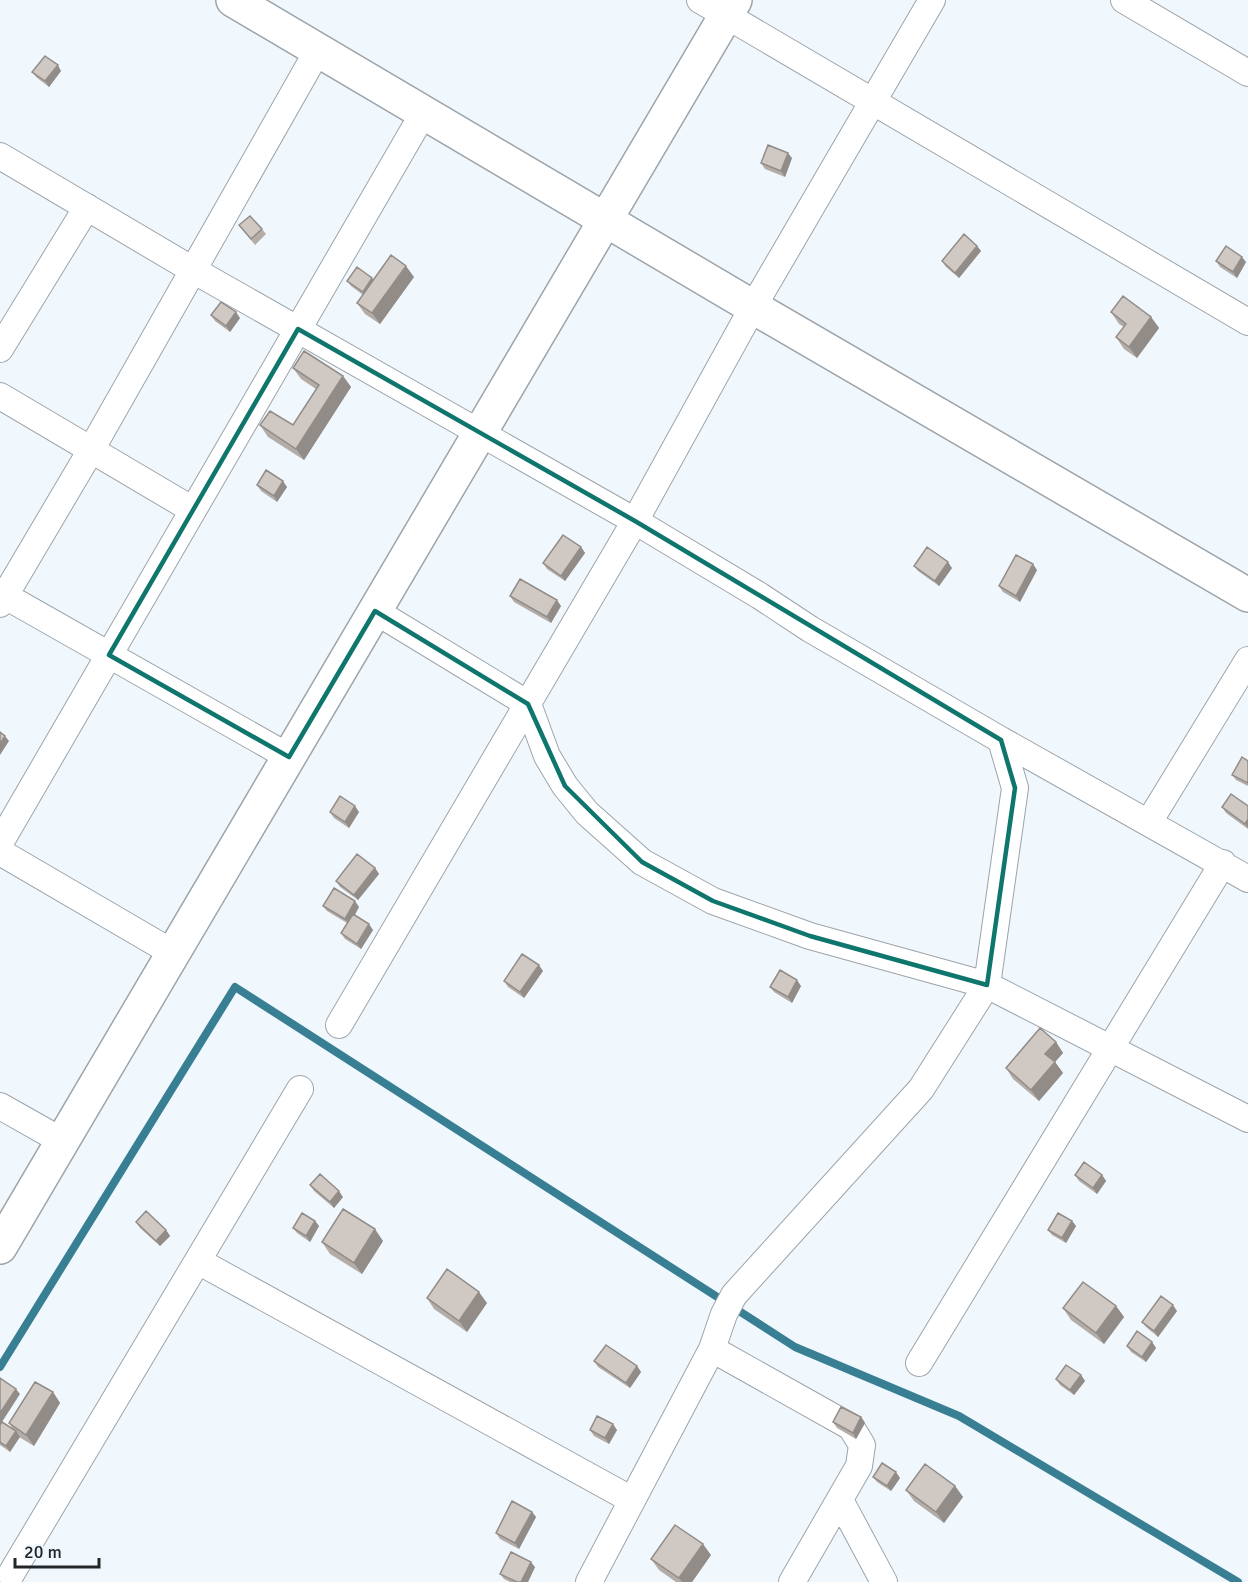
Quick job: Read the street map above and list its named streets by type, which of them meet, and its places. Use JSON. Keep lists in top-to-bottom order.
{
  "scale_bar": "20 m"
}
